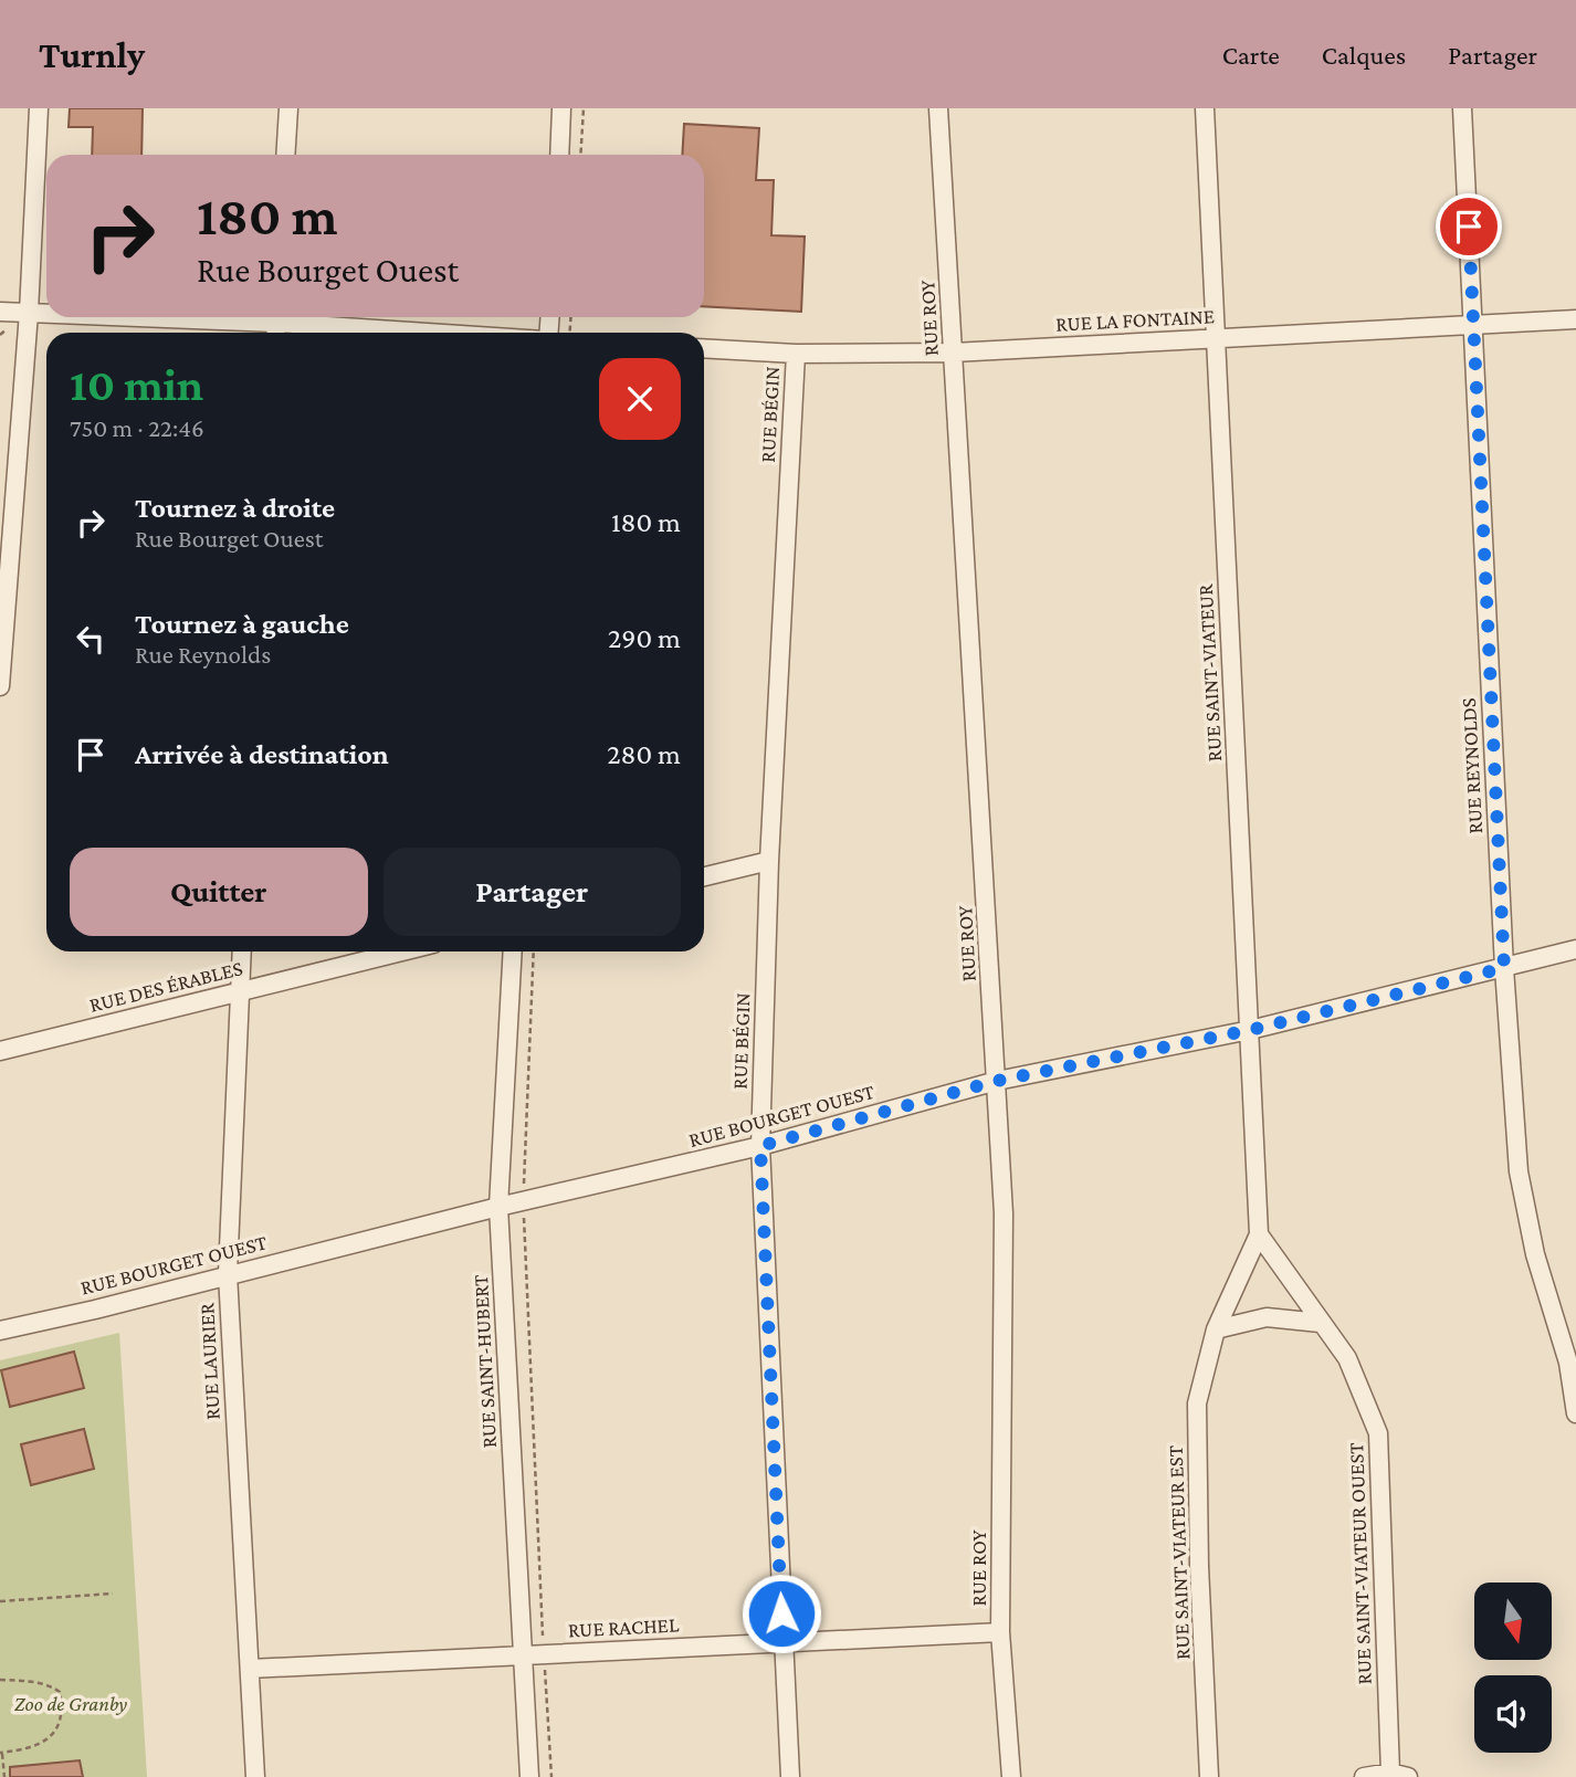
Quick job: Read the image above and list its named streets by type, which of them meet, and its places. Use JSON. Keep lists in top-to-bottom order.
{
  "streets": {
    "street": [
      "RUE ROY",
      "RUE LA FONTAINE",
      "RUE BÉGIN",
      "RUE SAINT-VIATEUR",
      "RUE REYNOLDS",
      "RUE DES ÉRABLES",
      "RUE BOURGET OUEST",
      "RUE LAURIER",
      "RUE SAINT-HUBERT",
      "RUE SAINT-VIATEUR EST",
      "RUE SAINT-VIATEUR OUEST",
      "RUE RACHEL"
    ]
  },
  "crossings": [
    ["RUE ROY", "RUE LA FONTAINE"],
    ["RUE ROY", "RUE BOURGET OUEST"],
    ["RUE ROY", "RUE RACHEL"],
    ["RUE LA FONTAINE", "RUE BÉGIN"],
    ["RUE LA FONTAINE", "RUE SAINT-VIATEUR"],
    ["RUE LA FONTAINE", "RUE REYNOLDS"],
    ["RUE BÉGIN", "RUE BOURGET OUEST"],
    ["RUE BÉGIN", "RUE RACHEL"],
    ["RUE SAINT-VIATEUR", "RUE BOURGET OUEST"],
    ["RUE SAINT-VIATEUR", "RUE SAINT-VIATEUR EST"],
    ["RUE SAINT-VIATEUR", "RUE SAINT-VIATEUR OUEST"],
    ["RUE REYNOLDS", "RUE BOURGET OUEST"],
    ["RUE DES ÉRABLES", "RUE LAURIER"],
    ["RUE BOURGET OUEST", "RUE LAURIER"],
    ["RUE BOURGET OUEST", "RUE SAINT-HUBERT"],
    ["RUE LAURIER", "RUE RACHEL"],
    ["RUE SAINT-HUBERT", "RUE RACHEL"],
    ["RUE SAINT-VIATEUR EST", "RUE SAINT-VIATEUR OUEST"]
  ],
  "parks": ["Zoo de Granby"],
  "north": "bottom",
  "page": {
    "header": "Turnly",
    "nav": ["Carte", "Calques", "Partager"],
    "turn": ["180 m", "Rue Bourget Ouest"],
    "heading": ["10 min", "750 m · 22:46"],
    "list": [
      {
        "name": "Tournez à droite",
        "note": "Rue Bourget Ouest",
        "value": "180 m"
      },
      {
        "name": "Tournez à gauche",
        "note": "Rue Reynolds",
        "value": "290 m"
      },
      {
        "name": "Arrivée à destination",
        "value": "280 m"
      }
    ],
    "buttons": ["Quitter", "Partager"]
  }
}
